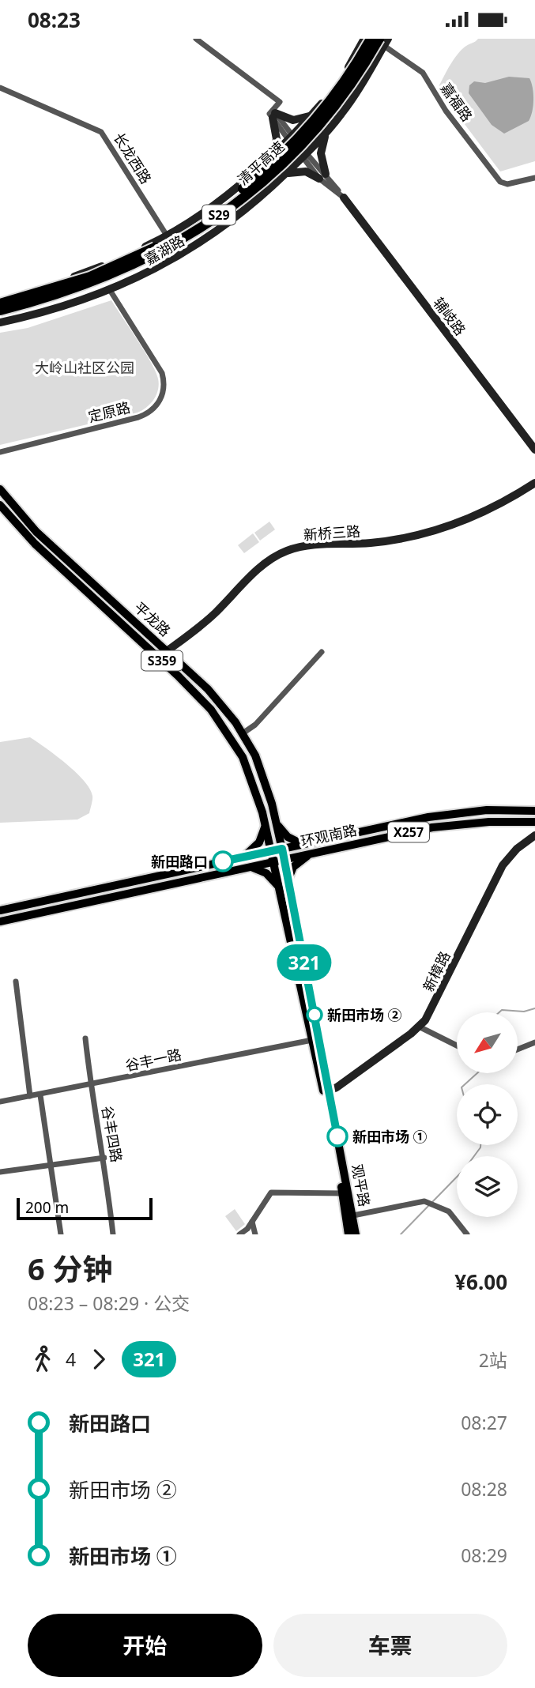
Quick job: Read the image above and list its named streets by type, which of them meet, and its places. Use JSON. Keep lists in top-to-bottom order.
{
  "streets": {
    "highway": ["清平高速", "S29"],
    "main road": [
      "嘉湖路",
      "辅岐路",
      "新桥三路",
      "平龙路",
      "S359",
      "X257",
      "环观南路",
      "新樟路",
      "观平路"
    ],
    "street": [
      "嘉福路",
      "长龙西路",
      "定原路",
      "谷丰一路",
      "谷丰四路"
    ]
  },
  "crossings": [
    ["嘉福路", "清平高速"],
    ["嘉福路", "嘉湖路"],
    ["长龙西路", "嘉湖路"],
    ["清平高速", "嘉湖路"],
    ["嘉湖路", "定原路"],
    ["新桥三路", "平龙路"],
    ["平龙路", "环观南路"],
    ["平龙路", "观平路"],
    ["环观南路", "观平路"],
    ["新樟路", "观平路"],
    ["谷丰一路", "谷丰四路"],
    ["谷丰一路", "观平路"]
  ],
  "parks": ["大岭山社区公园"],
  "places": ["新田路口", "新田市场 ②", "新田市场 ①"],
  "lines": ["bus line 321"],
  "scale_bar": "200 m",
  "north": "bottom left",
  "page": {
    "status": "08:23",
    "on_map": "321",
    "scale": "200 m",
    "heading": ["6 分钟", "08:23 – 08:29 · 公交", "¥6.00"],
    "legs": ["4", "321", "2站"],
    "list": [
      {
        "name": "新田路口",
        "value": "08:27"
      },
      {
        "name": "新田市场 ②",
        "value": "08:28"
      },
      {
        "name": "新田市场 ①",
        "value": "08:29"
      }
    ],
    "buttons": ["开始", "车票"]
  }
}
